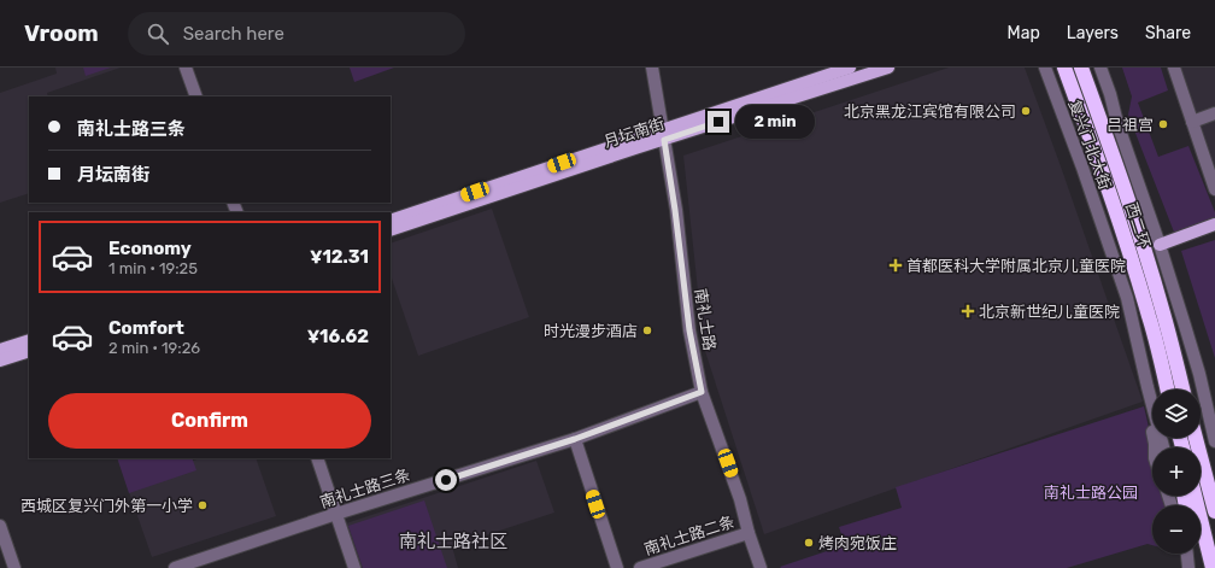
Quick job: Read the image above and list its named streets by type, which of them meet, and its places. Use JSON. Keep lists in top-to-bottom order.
{
  "streets": {
    "highway": ["西二环"],
    "main road": ["月坛南街"],
    "street": [
      "复兴门北大街",
      "南礼士路",
      "南礼士路三条",
      "南礼士路二条"
    ]
  },
  "crossings": [
    ["月坛南街", "南礼士路"],
    ["南礼士路", "南礼士路三条"],
    ["南礼士路", "南礼士路二条"]
  ],
  "districts": ["南礼士路社区"],
  "parks": ["南礼士路公园"],
  "places": {
    "other": [
      "北京黑龙江宾馆有限公司",
      "吕祖宫",
      "时光漫步酒店",
      "西城区复兴门外第一小学",
      "烤肉宛饭庄"
    ],
    "health": ["首都医科大学附属北京儿童医院", "北京新世纪儿童医院"]
  },
  "page": {
    "header": "Vroom",
    "search": "Search here",
    "nav": ["Map", "Layers", "Share"],
    "banner": ["南礼士路三条", "月坛南街"],
    "bubble": "2 min",
    "list": [
      {
        "name": "Economy",
        "note": "1 min · 19:25",
        "value": "¥12.31"
      },
      {
        "name": "Comfort",
        "note": "2 min · 19:26",
        "value": "¥16.62"
      }
    ],
    "buttons": "Confirm",
    "map_buttons": ["+", "−"]
  }
}
